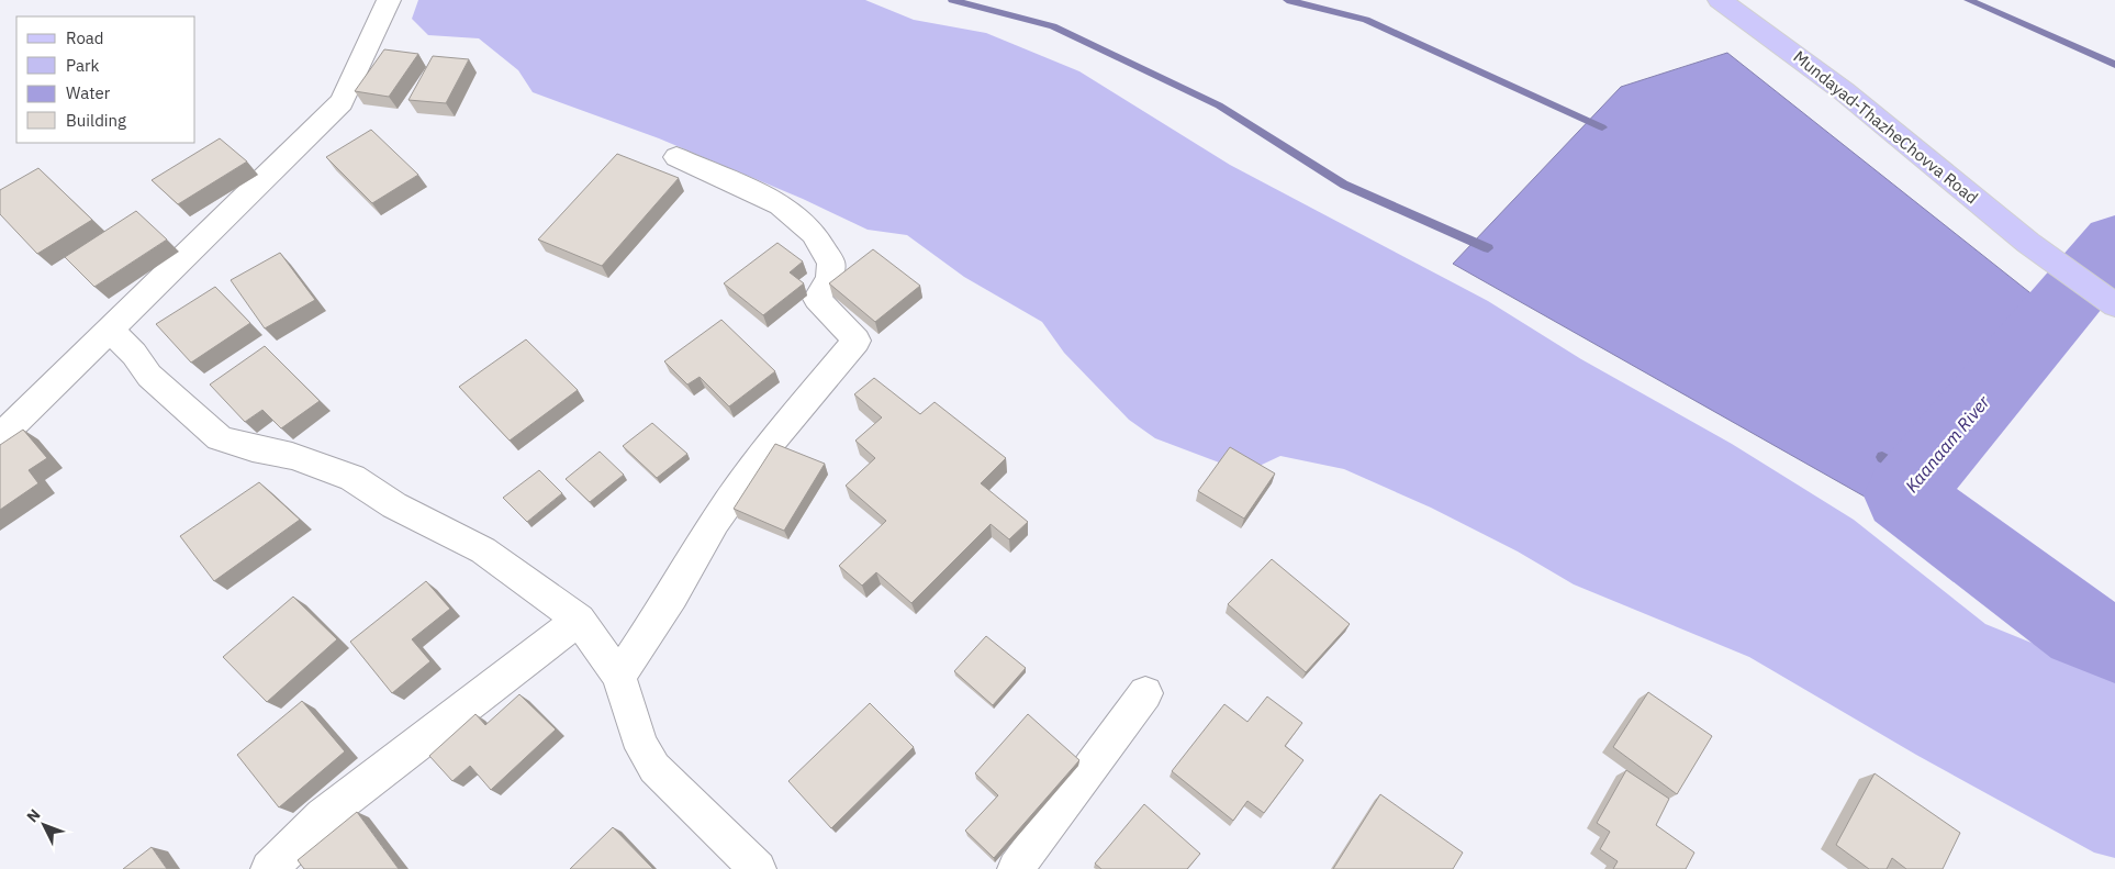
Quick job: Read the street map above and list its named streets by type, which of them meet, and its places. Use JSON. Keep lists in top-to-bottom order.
{
  "streets": {
    "main road": ["Mundayad-ThazheChovva Road"]
  },
  "water": ["Kaanaam River"],
  "legend": [
    "Road",
    "Park",
    "Water",
    "Building"
  ],
  "north": "top left"
}
